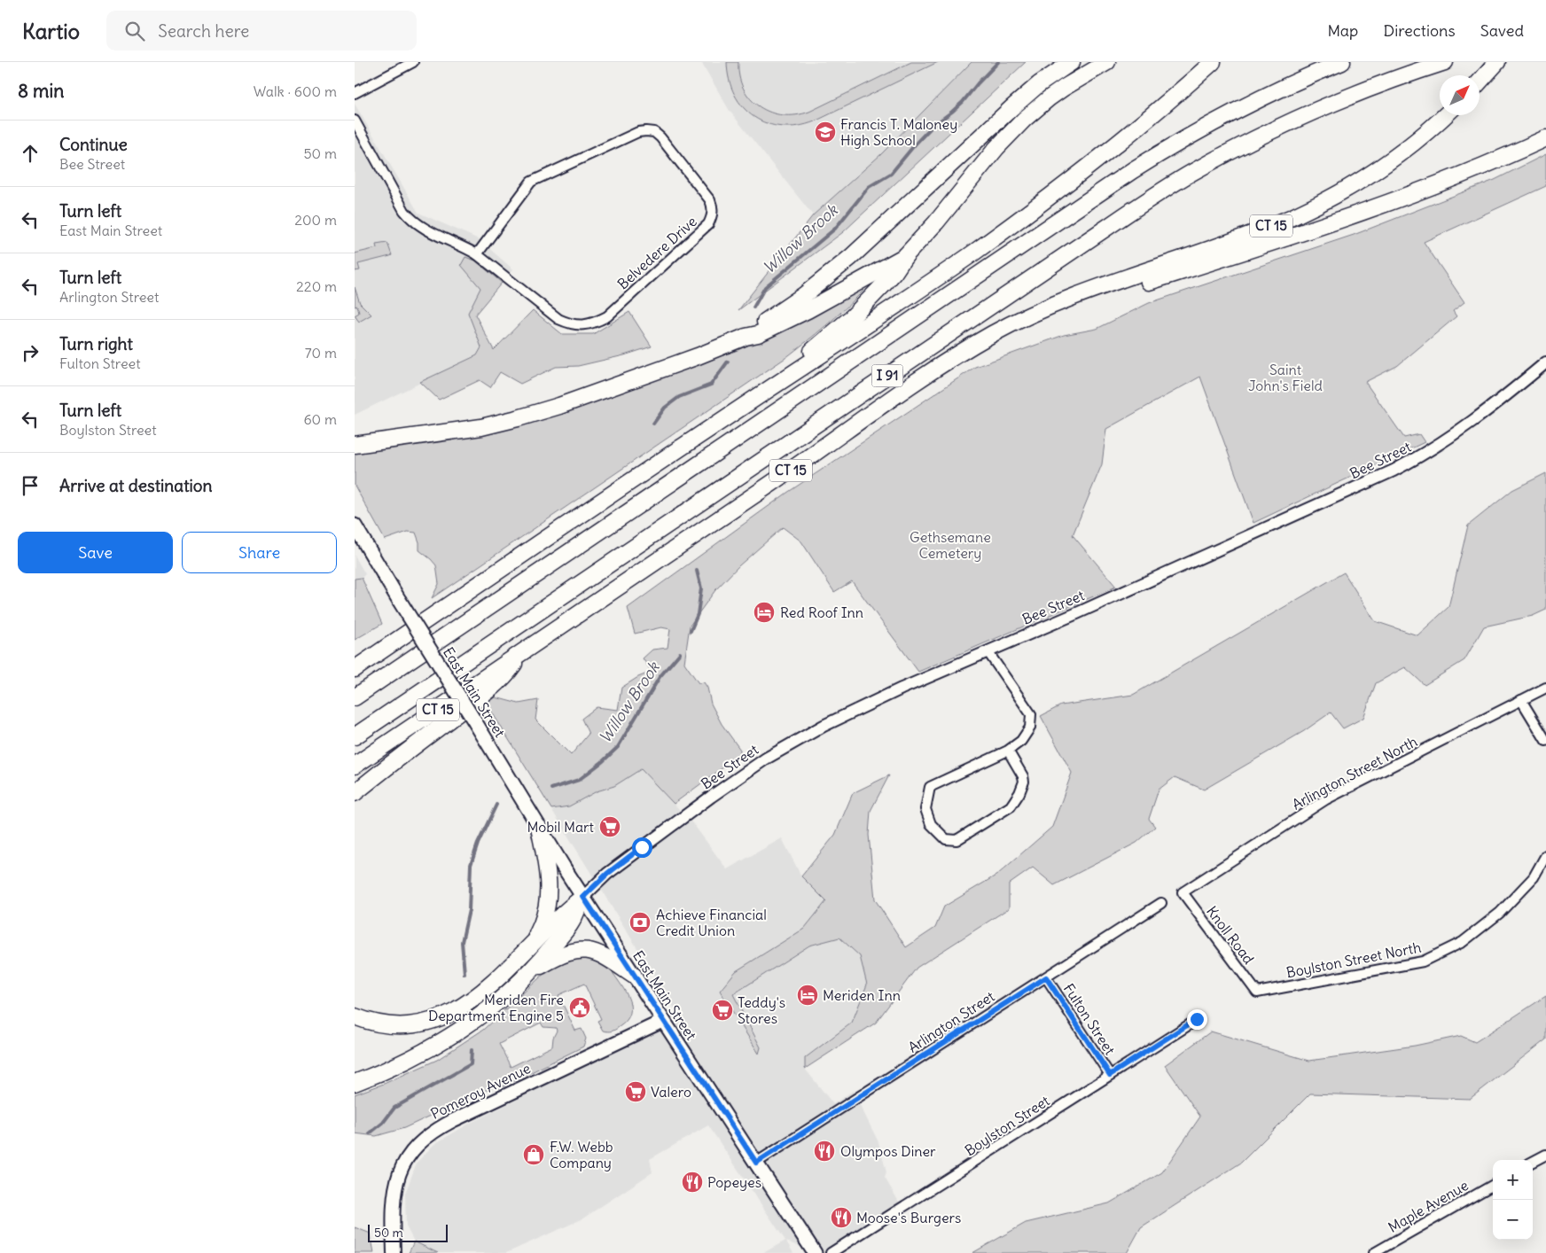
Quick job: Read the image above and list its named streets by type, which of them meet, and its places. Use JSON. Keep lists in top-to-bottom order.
{
  "streets": {
    "highway": ["CT 15", "I 91"],
    "main road": ["East Main Street", "Pomeroy Avenue"],
    "street": [
      "Belvedere Drive",
      "Bee Street",
      "Arlington Street North",
      "Knoll Road",
      "Boylston Street North",
      "Fulton Street",
      "Arlington Street",
      "Boylston Street",
      "Maple Avenue"
    ]
  },
  "crossings": [
    ["Bee Street", "East Main Street"],
    ["East Main Street", "Arlington Street"],
    ["East Main Street", "Pomeroy Avenue"],
    ["Arlington Street North", "Knoll Road"],
    ["Knoll Road", "Boylston Street North"],
    ["Fulton Street", "Arlington Street"],
    ["Fulton Street", "Boylston Street"]
  ],
  "water": ["Willow Brook"],
  "parks": ["Saint John's Field", "Gethsemane Cemetery"],
  "places": {
    "school or university": ["Francis T. Maloney High School"],
    "hotel": ["Red Roof Inn", "Meriden Inn"],
    "supermarket": ["Mobil Mart", "Teddy's Stores", "Valero"],
    "bank": ["Achieve Financial Credit Union"],
    "public building": ["Meriden Fire Department Engine 5"],
    "restaurant": ["Olympos Diner", "Popeyes", "Moose's Burgers"],
    "shop": ["F.W. Webb Company"]
  },
  "scale_bar": "50 m",
  "north": "top right",
  "page": {
    "header": "Kartio",
    "search": "Search here",
    "nav": ["Map", "Directions", "Saved"],
    "heading": ["8 min", "Walk · 600 m"],
    "list": [
      ["Continue", "Bee Street", "50 m"],
      ["Turn left", "East Main Street", "200 m"],
      ["Turn left", "Arlington Street", "220 m"],
      ["Turn right", "Fulton Street", "70 m"],
      ["Turn left", "Boylston Street", "60 m"],
      "Arrive at destination"
    ],
    "buttons": ["Save", "Share"],
    "map_buttons": ["+", "−"],
    "scale": "50 m"
  }
}
